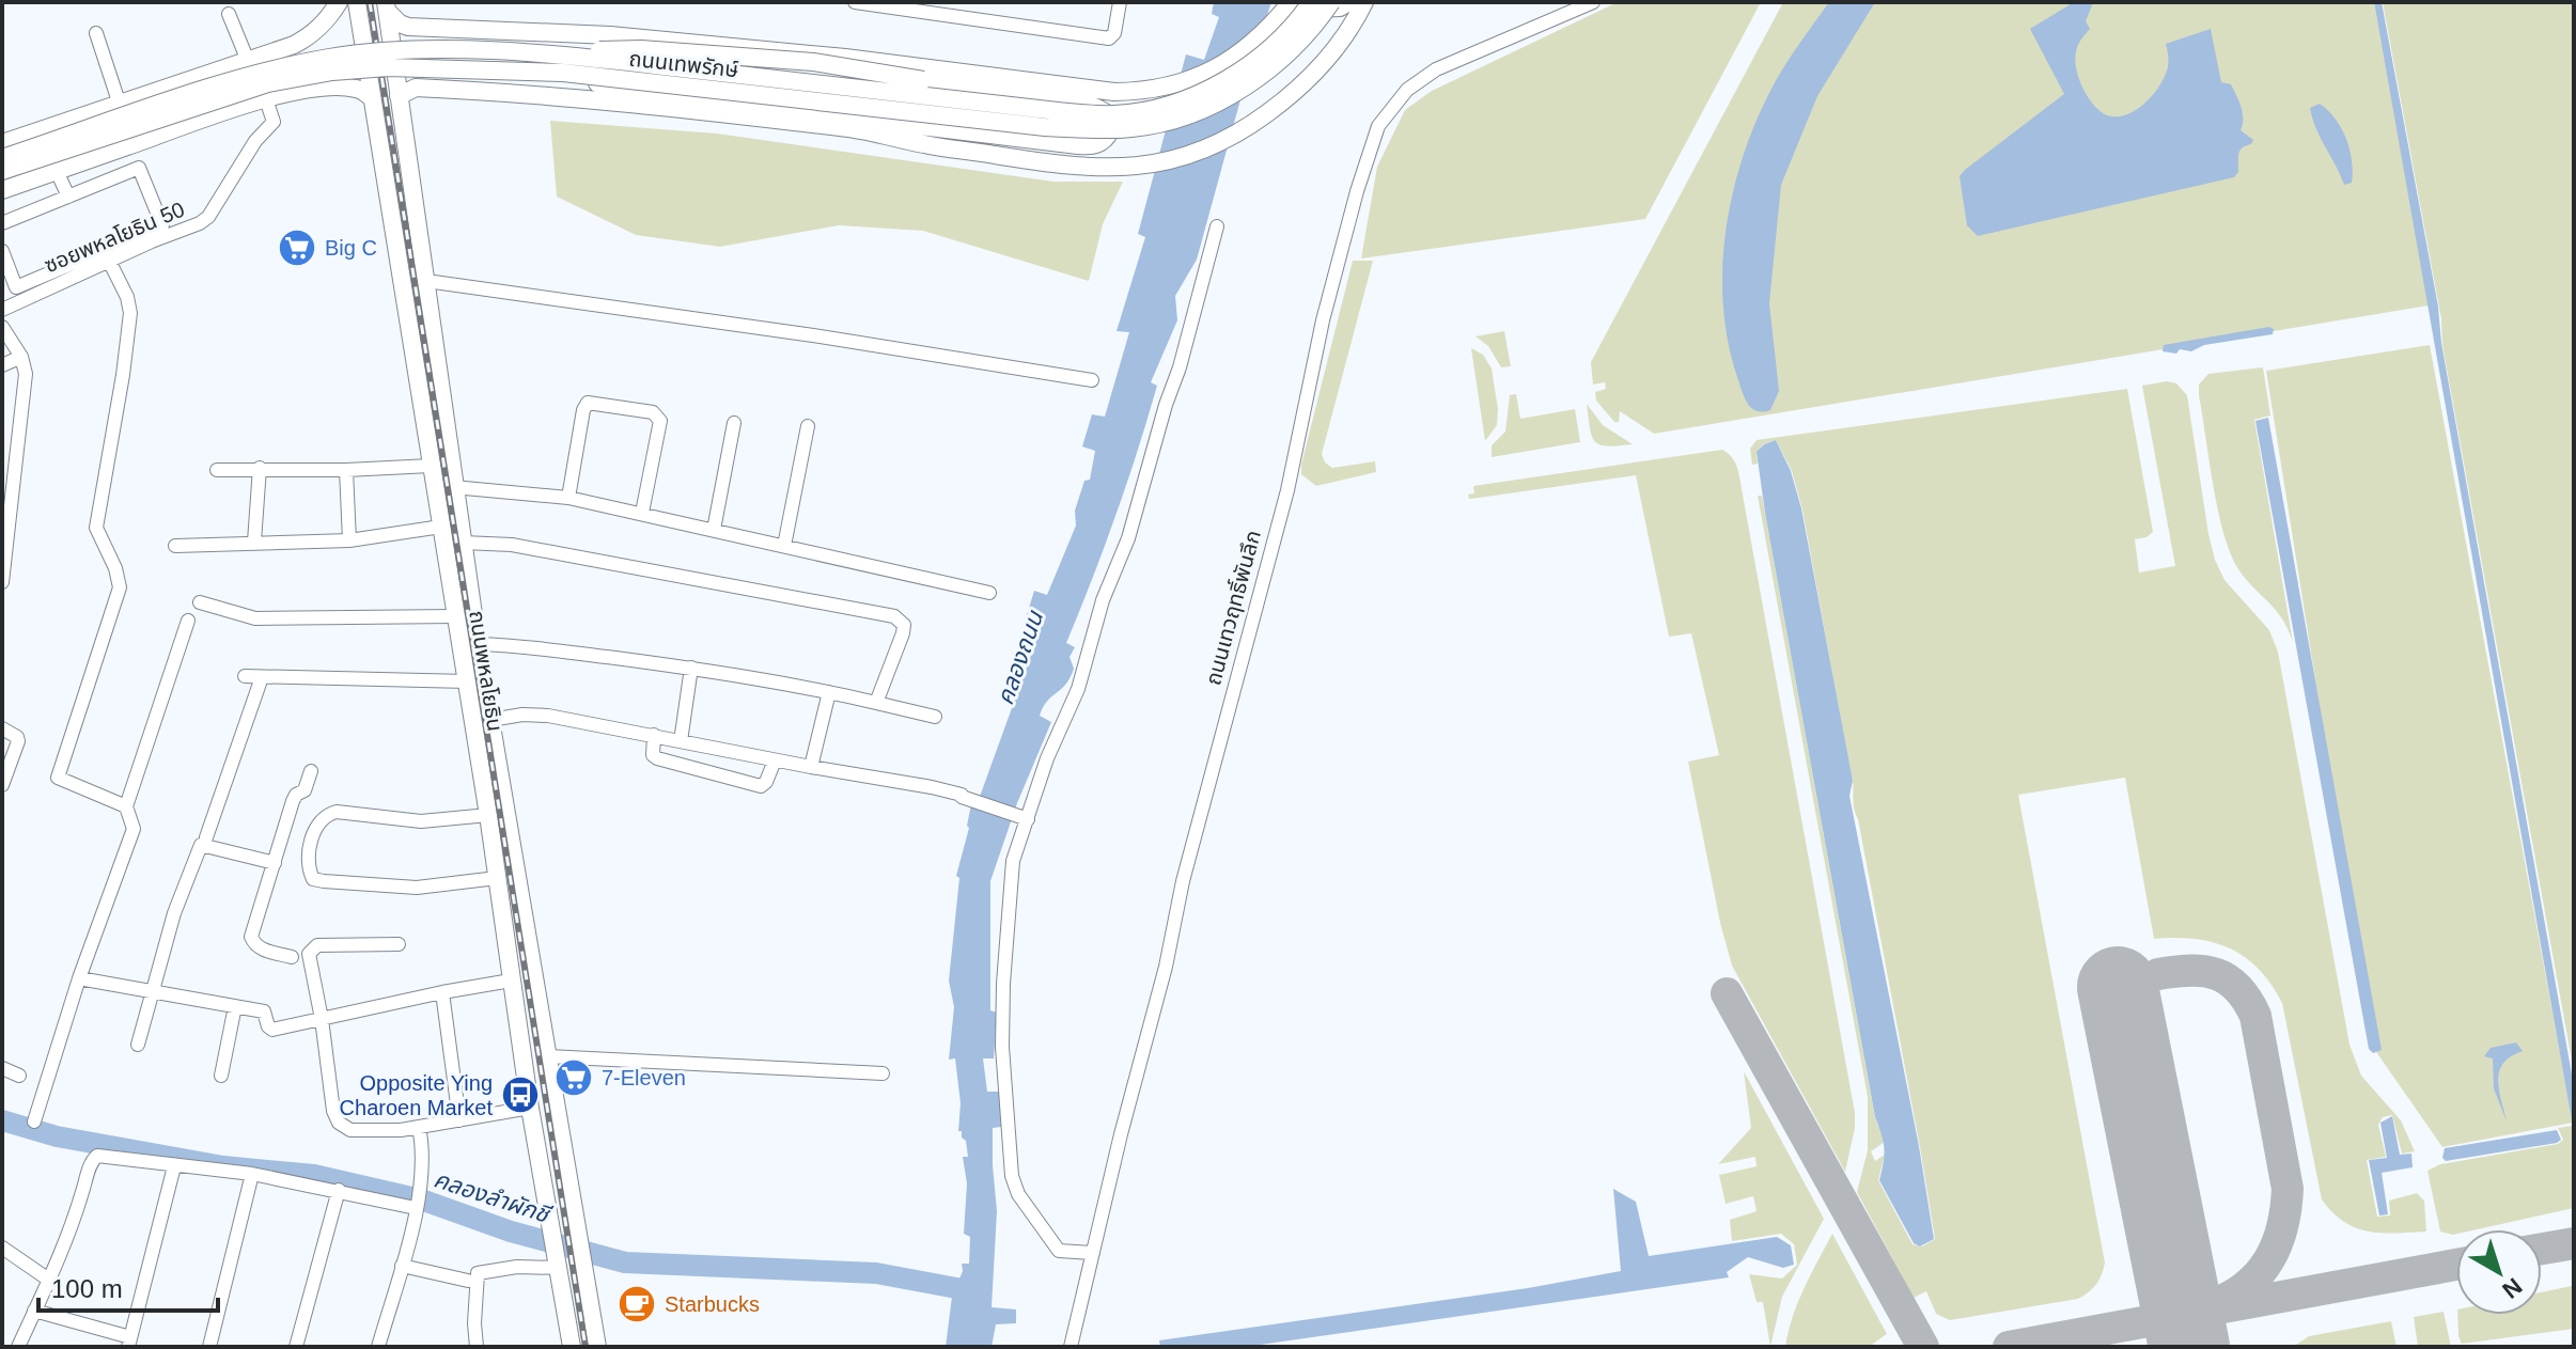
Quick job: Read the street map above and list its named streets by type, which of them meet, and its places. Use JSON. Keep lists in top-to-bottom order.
{
  "streets": {
    "main road": ["ถนนเทพรักษ์", "ถนนพหลโยธิน"],
    "street": ["ซอยพหลโยธิน 50", "ถนนเทวฤทธิ์พันลึก"]
  },
  "crossings": [
    ["ถนนเทพรักษ์", "ถนนพหลโยธิน"]
  ],
  "water": ["คลองถนน", "คลองลำผักชี"],
  "places": {
    "supermarket": ["Big C", "7-Eleven"],
    "bus stop": ["Opposite Ying Charoen Market"],
    "cafe": ["Starbucks"]
  },
  "scale_bar": "100 m",
  "north": "bottom right"
}
